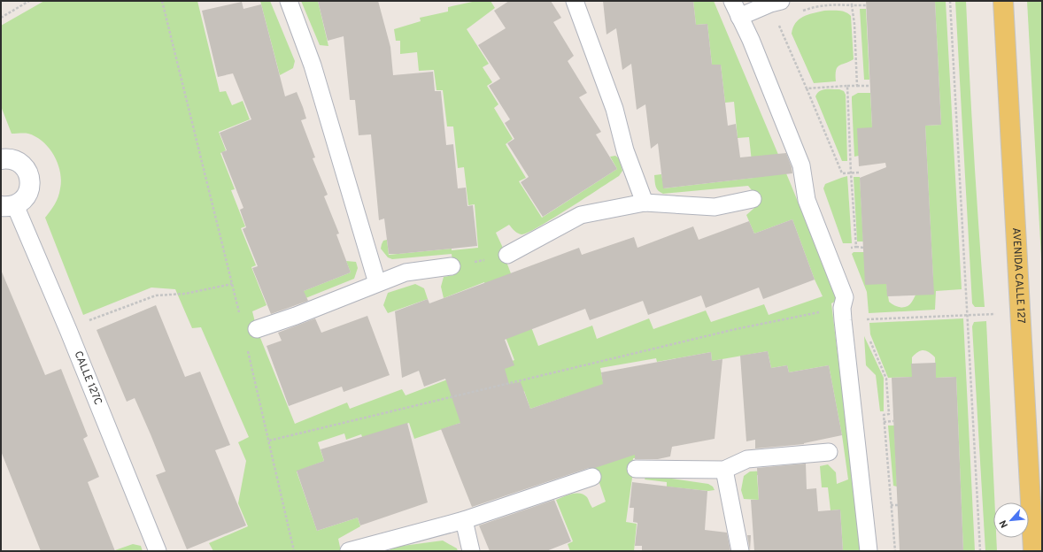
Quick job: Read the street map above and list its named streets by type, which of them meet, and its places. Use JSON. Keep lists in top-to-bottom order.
{
  "streets": {
    "main road": ["AVENIDA CALLE 127"],
    "lane": ["CALLE 127C"]
  },
  "north": "bottom left"
}
